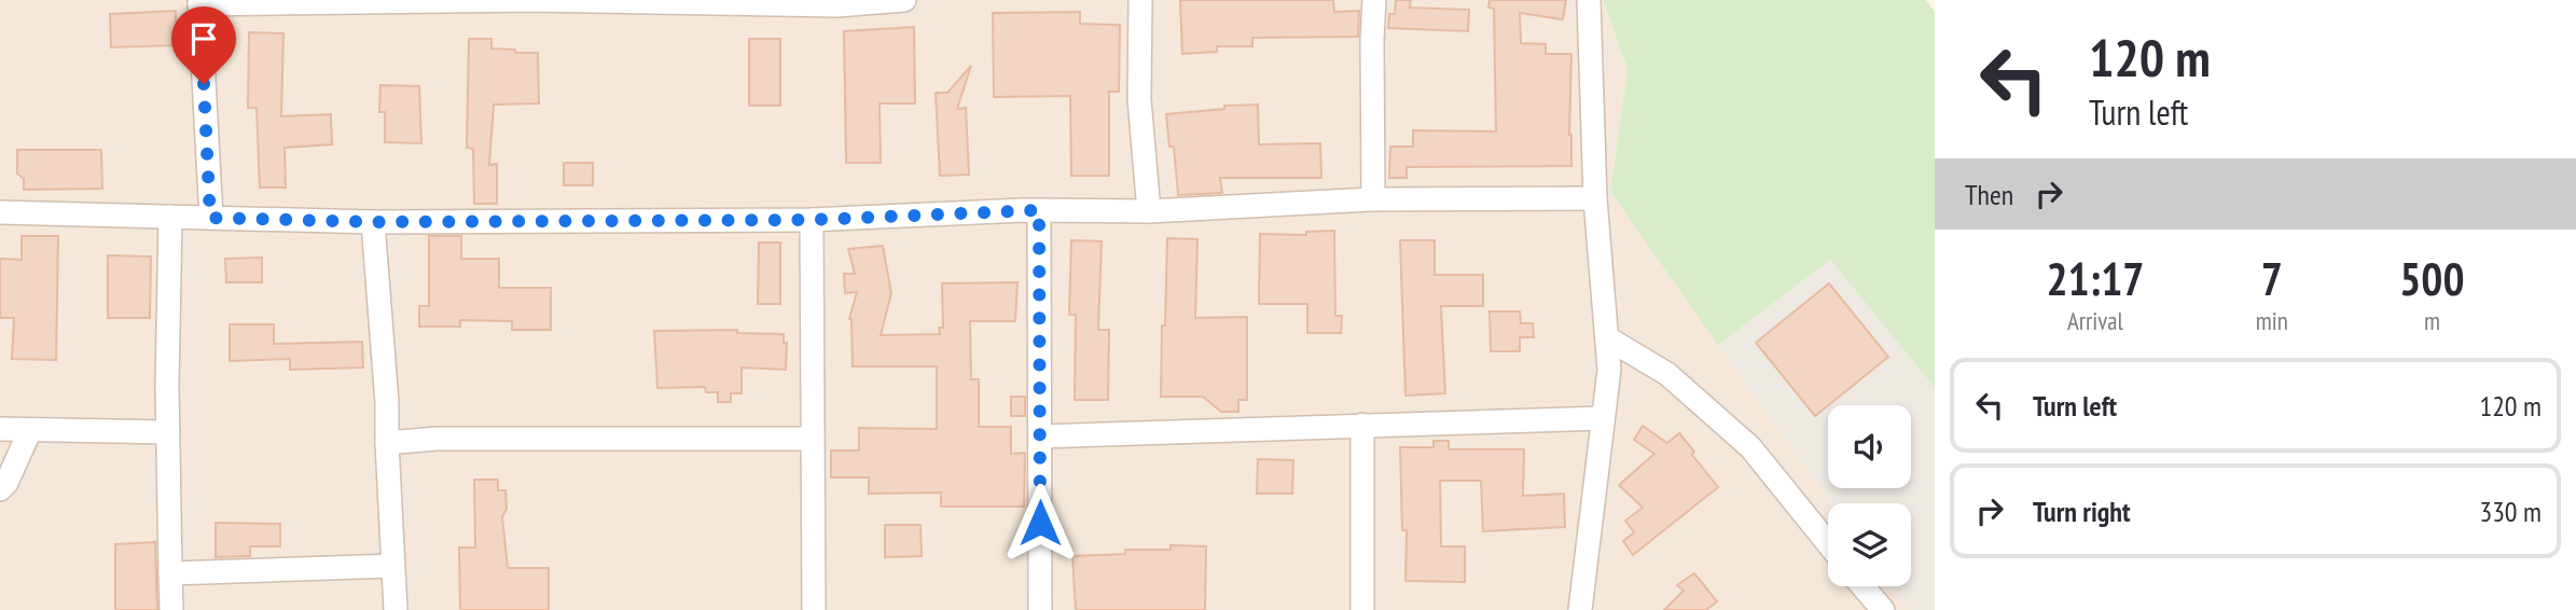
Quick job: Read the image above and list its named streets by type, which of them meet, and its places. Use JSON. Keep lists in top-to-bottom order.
{
  "page": {
    "turn": ["120 m", "Turn left"],
    "then": "Then",
    "eta": [
      "21:17",
      "Arrival",
      "7",
      "min",
      "500",
      "m"
    ],
    "list": [
      {
        "name": "Turn left",
        "value": "120 m"
      },
      {
        "name": "Turn right",
        "value": "330 m"
      }
    ]
  }
}
